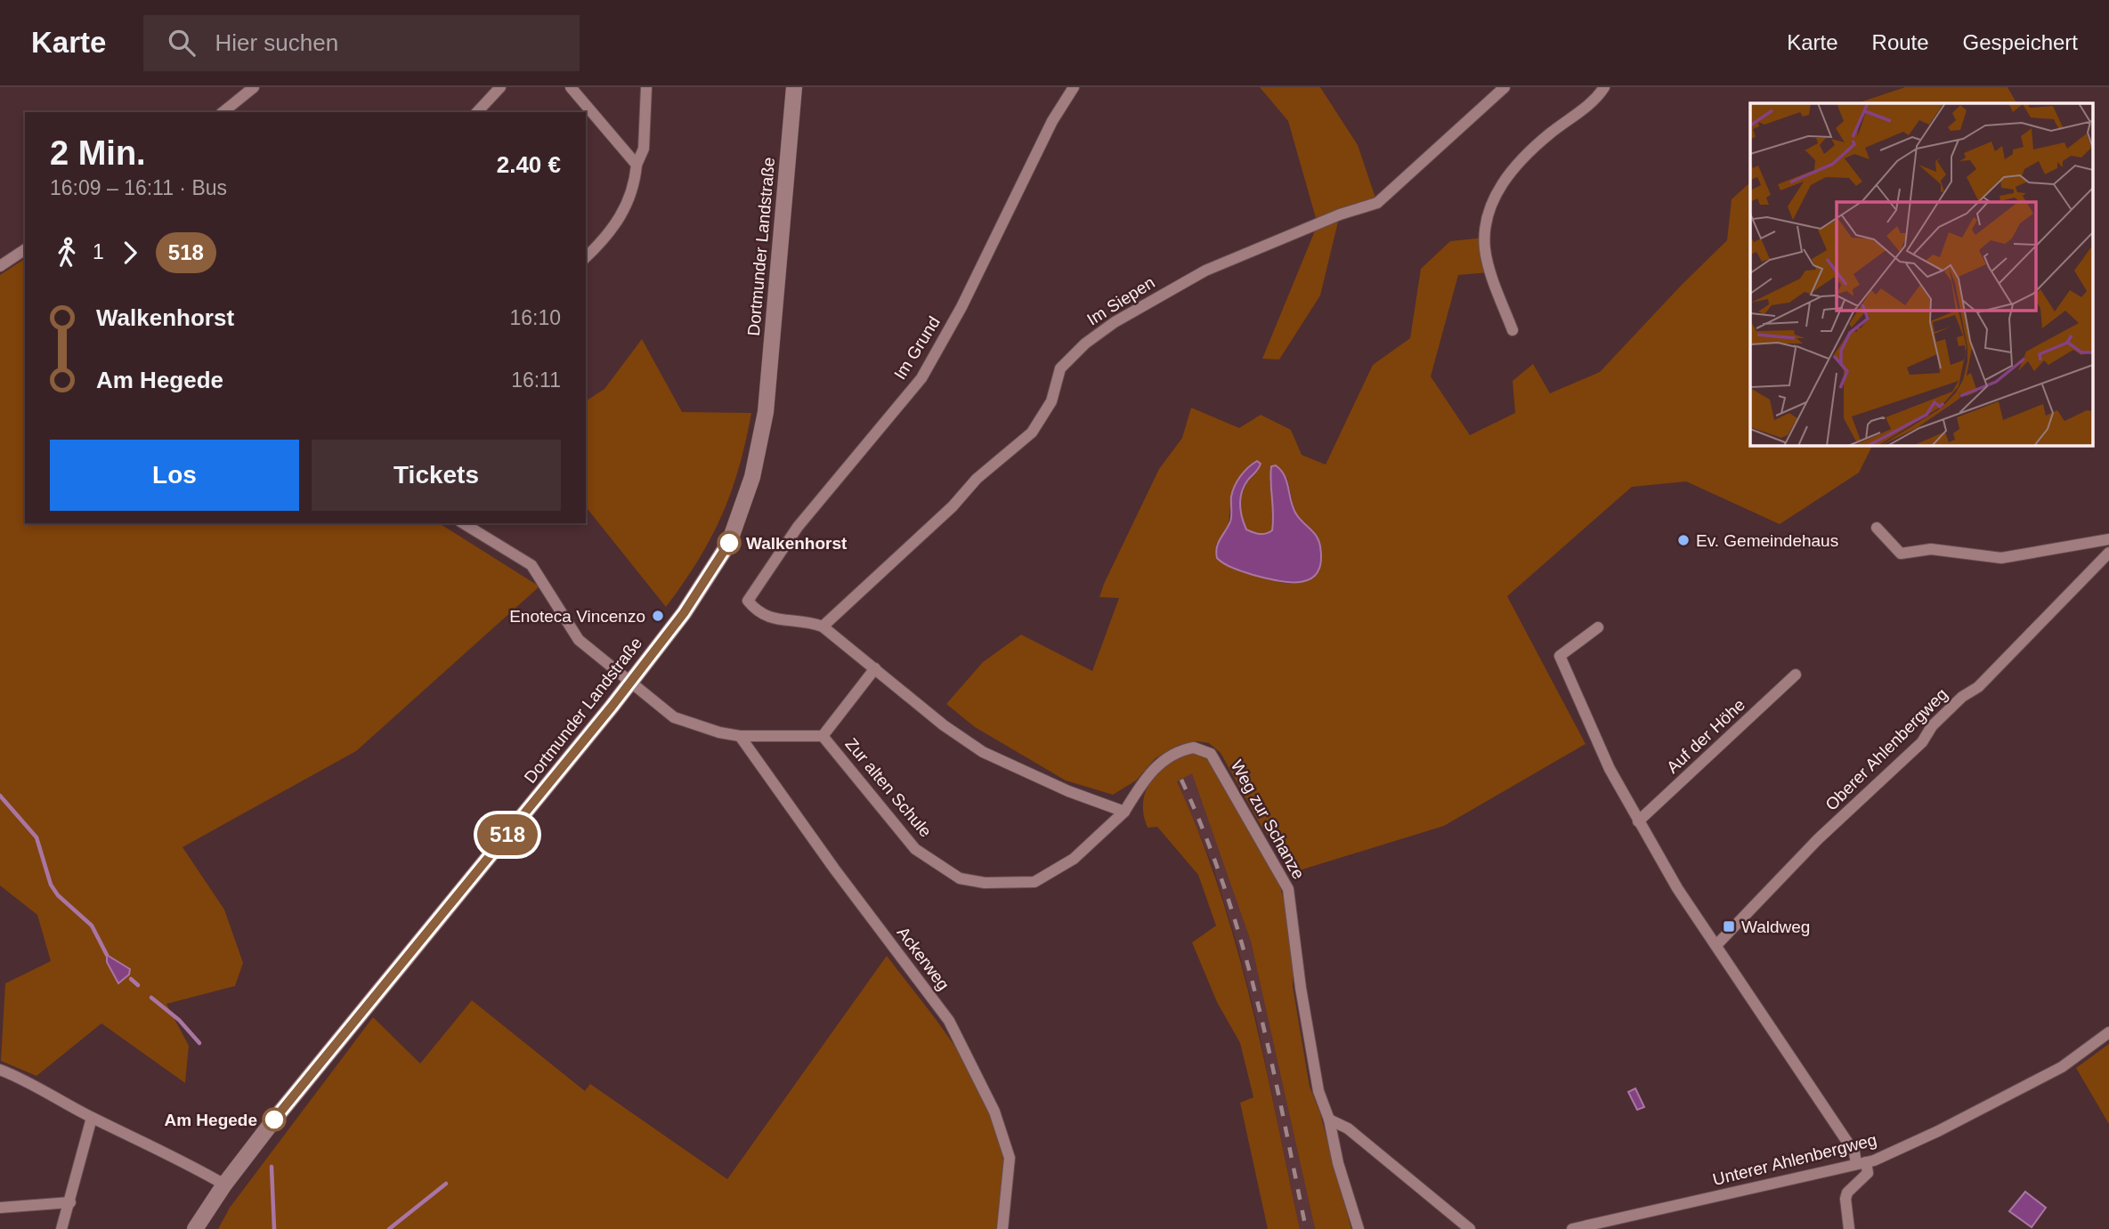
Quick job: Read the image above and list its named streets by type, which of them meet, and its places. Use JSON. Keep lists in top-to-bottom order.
{
  "streets": {
    "main road": ["Dortmunder Landstraße"],
    "street": [
      "Im Siepen",
      "Im Grund",
      "Auf der Höhe",
      "Oberer Ahlenbergweg",
      "Zur alten Schule",
      "Weg zur Schanze",
      "Ackerweg",
      "Unterer Ahlenbergweg"
    ]
  },
  "crossings": [
    ["Dortmunder Landstraße", "Zur alten Schule"],
    ["Im Siepen", "Im Grund"],
    ["Zur alten Schule", "Weg zur Schanze"],
    ["Zur alten Schule", "Ackerweg"]
  ],
  "places": {
    "other": [
      "Ev. Gemeindehaus",
      "Walkenhorst",
      "Enoteca Vincenzo",
      "Am Hegede"
    ],
    "transit": ["Waldweg"]
  },
  "lines": ["bus line 518"],
  "page": {
    "header": "Karte",
    "search": "Hier suchen",
    "nav": ["Karte", "Route", "Gespeichert"],
    "on_map": "518",
    "heading": ["2 Min.", "16:09 – 16:11 · Bus", "2.40 €"],
    "legs": ["1", "518"],
    "list": [
      {
        "name": "Walkenhorst",
        "value": "16:10"
      },
      {
        "name": "Am Hegede",
        "value": "16:11"
      }
    ],
    "buttons": ["Los", "Tickets"]
  }
}
